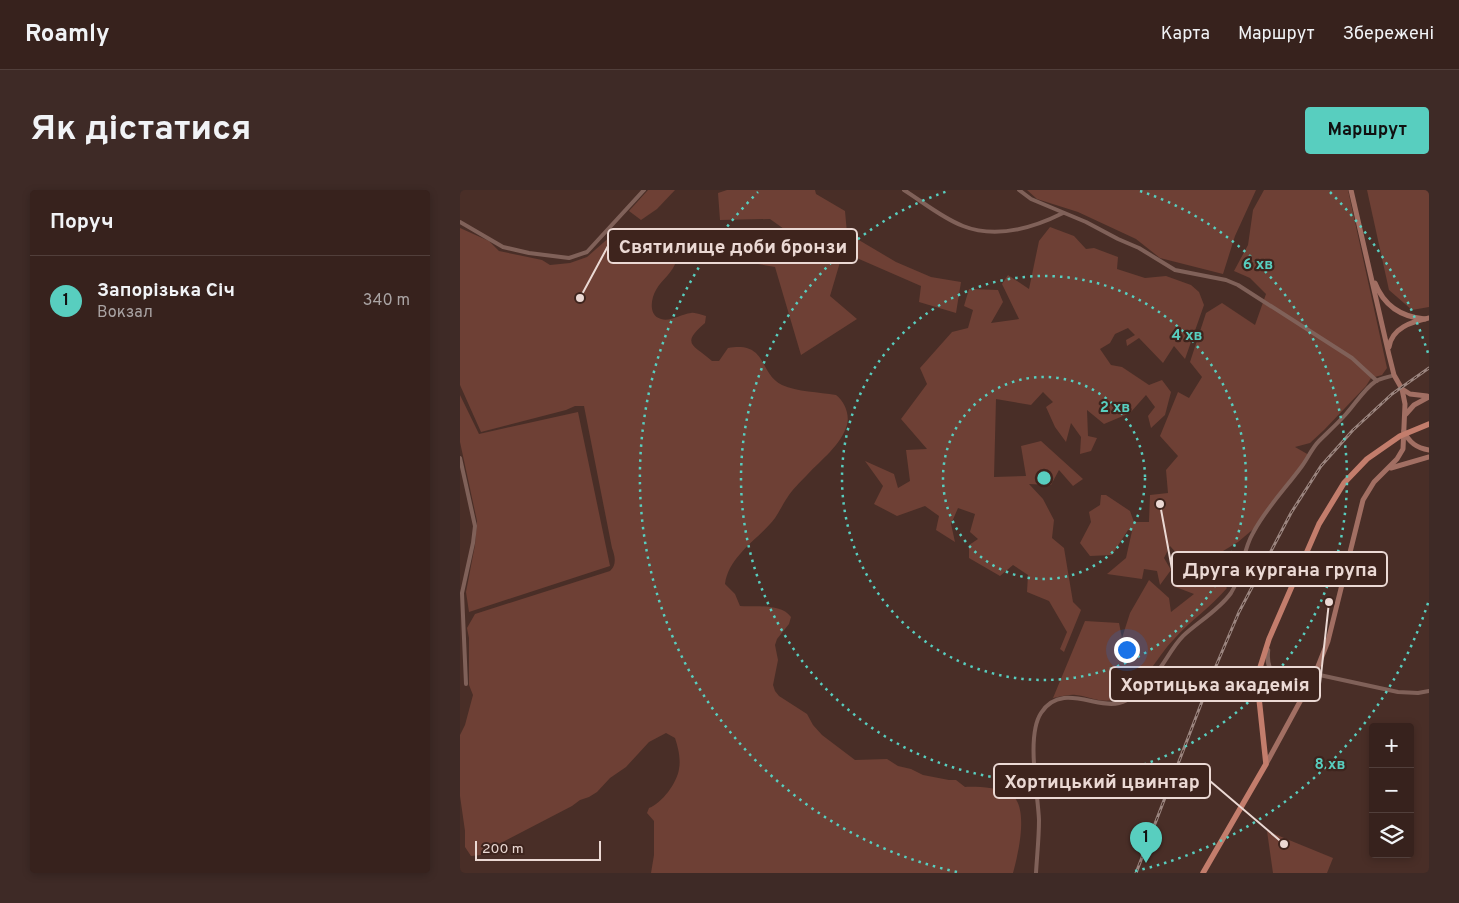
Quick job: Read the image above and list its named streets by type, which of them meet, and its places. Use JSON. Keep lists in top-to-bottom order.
{
  "places": [
    "Святилище доби бронзи",
    "Друга кургана група",
    "Хортицька академія",
    "Хортицький цвинтар"
  ],
  "scale_bar": "200 m",
  "page": {
    "header": "Roamly",
    "nav": ["Карта", "Маршрут", "Збережені"],
    "buttons": "Маршрут",
    "title": "Як дістатися",
    "heading": "Поруч",
    "list": [
      {
        "mark": "1",
        "name": "Запорізька Січ",
        "note": "Вокзал",
        "value": "340 m"
      }
    ],
    "map_buttons": ["+", "−"],
    "pins": "1",
    "scale": "200 m"
  },
  "rings": [
    "6 хв",
    "4 хв",
    "2 хв",
    "8 хв"
  ]
}
